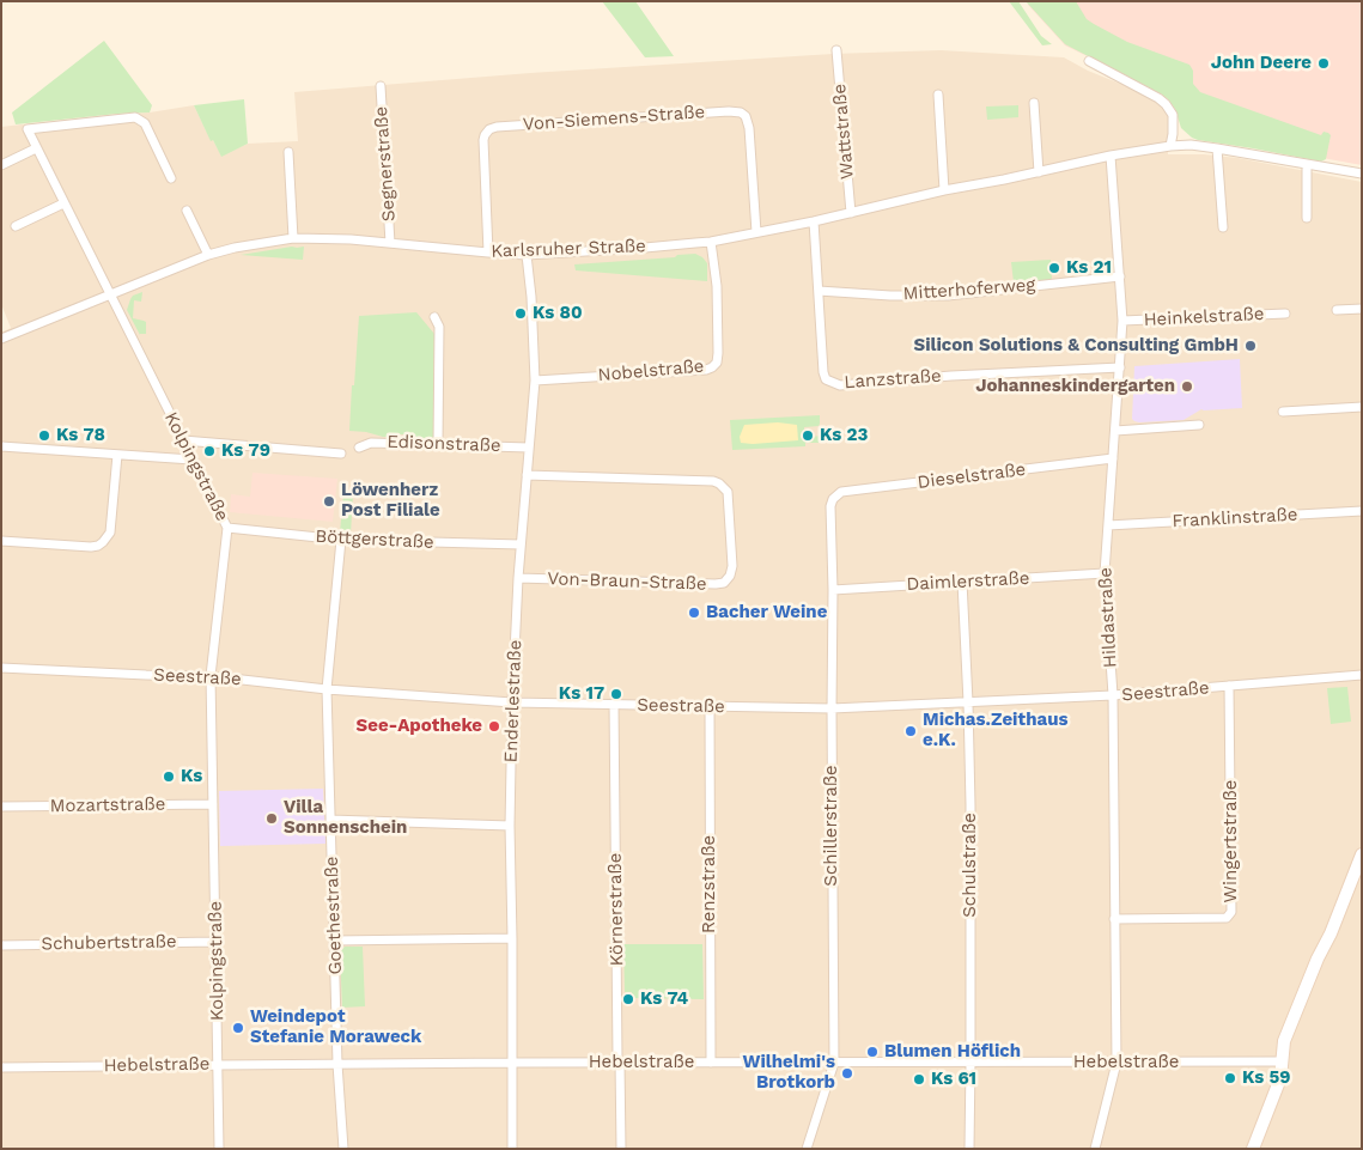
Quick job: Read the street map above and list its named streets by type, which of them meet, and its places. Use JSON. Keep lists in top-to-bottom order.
{
  "streets": {
    "street": [
      "Von-Siemens-Straße",
      "Wattstraße",
      "Segnerstraße",
      "Karlsruher Straße",
      "Mitterhoferweg",
      "Heinkelstraße",
      "Nobelstraße",
      "Lanzstraße",
      "Edisonstraße",
      "Kolpingstraße",
      "Dieselstraße",
      "Franklinstraße",
      "Böttgerstraße",
      "Von-Braun-Straße",
      "Daimlerstraße",
      "Hildastraße",
      "Seestraße",
      "Enderlestraße",
      "Mozartstraße",
      "Schillerstraße",
      "Wingertstraße",
      "Schulstraße",
      "Renzstraße",
      "Körnerstraße",
      "Goethestraße",
      "Schubertstraße",
      "Hebelstraße"
    ]
  },
  "crossings": [
    ["Von-Siemens-Straße", "Karlsruher Straße"],
    ["Wattstraße", "Karlsruher Straße"],
    ["Segnerstraße", "Karlsruher Straße"],
    ["Karlsruher Straße", "Nobelstraße"],
    ["Karlsruher Straße", "Lanzstraße"],
    ["Karlsruher Straße", "Kolpingstraße"],
    ["Karlsruher Straße", "Hildastraße"],
    ["Karlsruher Straße", "Enderlestraße"],
    ["Mitterhoferweg", "Lanzstraße"],
    ["Mitterhoferweg", "Hildastraße"],
    ["Heinkelstraße", "Hildastraße"],
    ["Nobelstraße", "Enderlestraße"],
    ["Lanzstraße", "Hildastraße"],
    ["Edisonstraße", "Enderlestraße"],
    ["Kolpingstraße", "Böttgerstraße"],
    ["Kolpingstraße", "Seestraße"],
    ["Kolpingstraße", "Mozartstraße"],
    ["Kolpingstraße", "Schubertstraße"],
    ["Kolpingstraße", "Hebelstraße"],
    ["Dieselstraße", "Hildastraße"],
    ["Dieselstraße", "Schillerstraße"],
    ["Franklinstraße", "Hildastraße"],
    ["Böttgerstraße", "Enderlestraße"],
    ["Böttgerstraße", "Goethestraße"],
    ["Von-Braun-Straße", "Enderlestraße"],
    ["Daimlerstraße", "Hildastraße"],
    ["Daimlerstraße", "Schillerstraße"],
    ["Daimlerstraße", "Schulstraße"],
    ["Hildastraße", "Seestraße"],
    ["Hildastraße", "Wingertstraße"],
    ["Hildastraße", "Hebelstraße"],
    ["Seestraße", "Enderlestraße"],
    ["Seestraße", "Schillerstraße"],
    ["Seestraße", "Wingertstraße"],
    ["Seestraße", "Schulstraße"],
    ["Seestraße", "Renzstraße"],
    ["Seestraße", "Körnerstraße"],
    ["Seestraße", "Goethestraße"],
    ["Enderlestraße", "Hebelstraße"],
    ["Schillerstraße", "Hebelstraße"],
    ["Schulstraße", "Hebelstraße"],
    ["Renzstraße", "Hebelstraße"],
    ["Körnerstraße", "Hebelstraße"],
    ["Goethestraße", "Hebelstraße"]
  ],
  "places": [
    "John Deere",
    "Ks 21",
    "Ks 80",
    "Silicon Solutions & Consulting GmbH",
    "Johanneskindergarten",
    "Ks 78",
    "Ks 23",
    "Ks 79",
    "Löwenherz Post Filiale",
    "Bacher Weine",
    "Ks 17",
    "See-Apotheke",
    "Michas.Zeithaus e.K.",
    "Ks",
    "Villa Sonnenschein",
    "Ks 74",
    "Weindepot Stefanie Moraweck",
    "Blumen Höflich",
    "Wilhelmi's Brotkorb",
    "Ks 59",
    "Ks 61"
  ]
}
